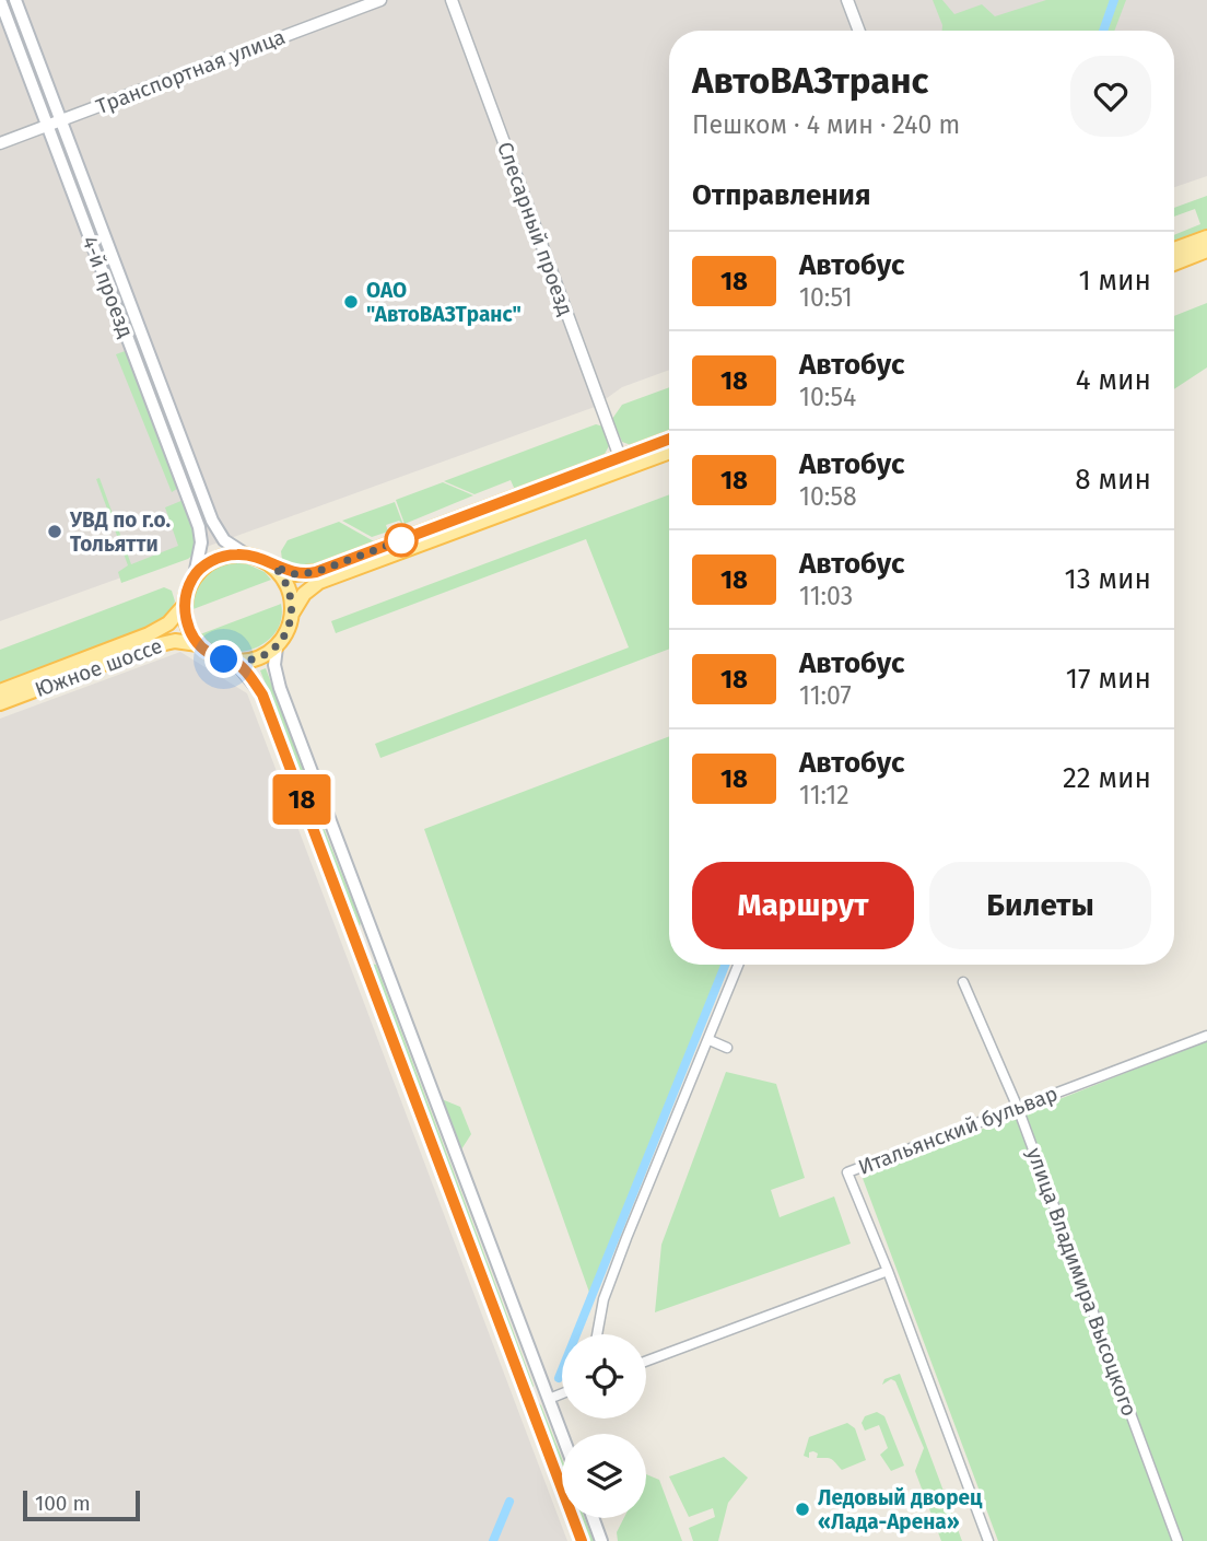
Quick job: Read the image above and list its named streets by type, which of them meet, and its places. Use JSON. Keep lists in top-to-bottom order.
{
  "streets": {
    "main road": ["4-й проезд", "Южное шоссе"],
    "street": [
      "Транспортная улица",
      "Слесарный проезд",
      "Итальянский бульвар",
      "улица Владимира Высоцкого"
    ]
  },
  "crossings": [
    ["Транспортная улица", "4-й проезд"],
    ["4-й проезд", "Южное шоссе"],
    ["Итальянский бульвар", "улица Владимира Высоцкого"]
  ],
  "places": ["ОАО \"АвтоВАЗТранс\"", "УВД по г.о. Тольятти", "Ледовый дворец «Лада-Арена»"],
  "lines": ["bus line 18"],
  "scale_bar": "100 m",
  "page": {
    "on_map": "18",
    "heading": [
      ["АвтоВАЗтранс", "Пешком · 4 мин · 240 m"],
      "Отправления"
    ],
    "list": [
      {
        "mark": "18",
        "name": "Автобус",
        "note": "10:51",
        "value": "1 мин"
      },
      {
        "mark": "18",
        "name": "Автобус",
        "note": "10:54",
        "value": "4 мин"
      },
      {
        "mark": "18",
        "name": "Автобус",
        "note": "10:58",
        "value": "8 мин"
      },
      {
        "mark": "18",
        "name": "Автобус",
        "note": "11:03",
        "value": "13 мин"
      },
      {
        "mark": "18",
        "name": "Автобус",
        "note": "11:07",
        "value": "17 мин"
      },
      {
        "mark": "18",
        "name": "Автобус",
        "note": "11:12",
        "value": "22 мин"
      }
    ],
    "buttons": ["Маршрут", "Билеты"],
    "scale": "100 m"
  }
}
